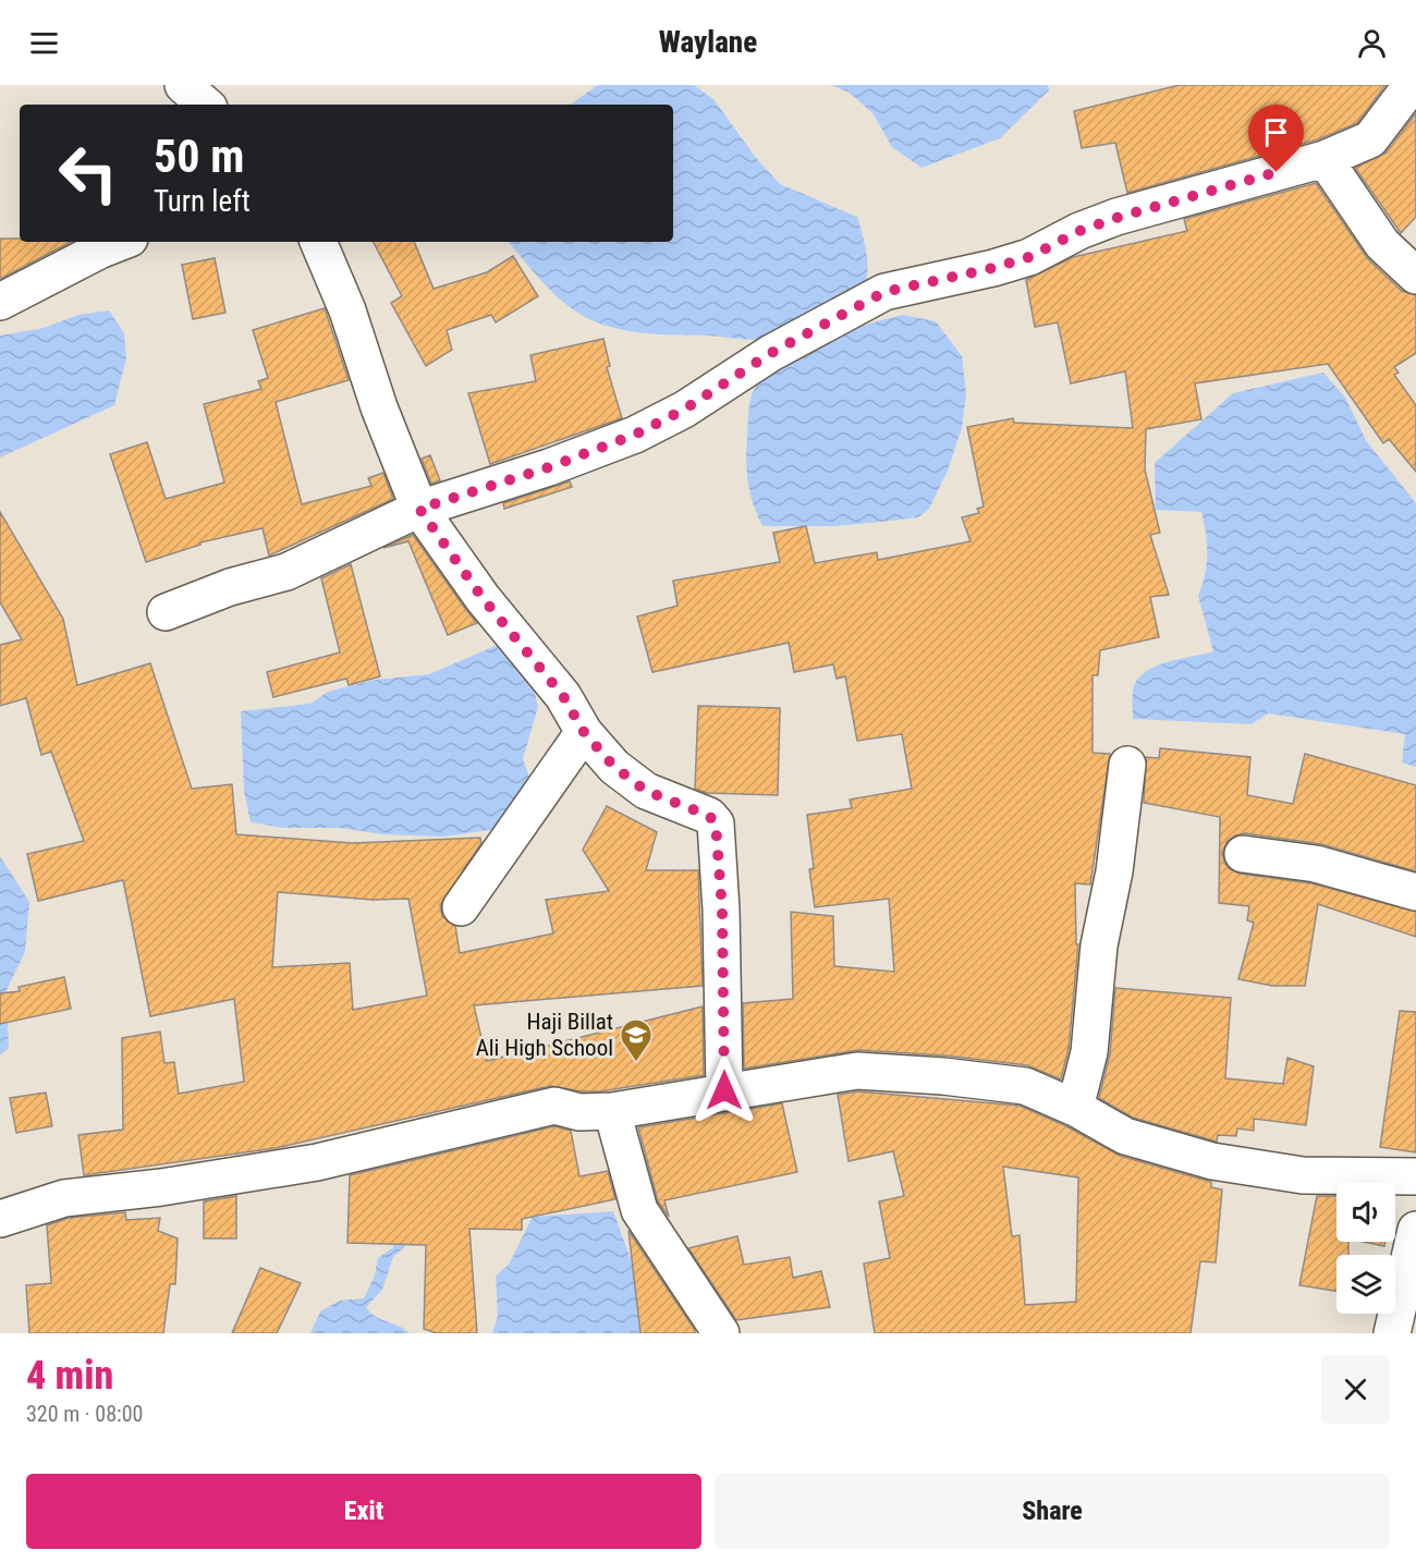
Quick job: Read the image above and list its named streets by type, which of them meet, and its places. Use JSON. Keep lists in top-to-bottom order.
{
  "places": {
    "school or university": ["Haji Billat Ali High School"]
  },
  "page": {
    "header": "Waylane",
    "turn": ["50 m", "Turn left"],
    "heading": ["4 min", "320 m · 08:00"],
    "buttons": ["Exit", "Share"]
  }
}
